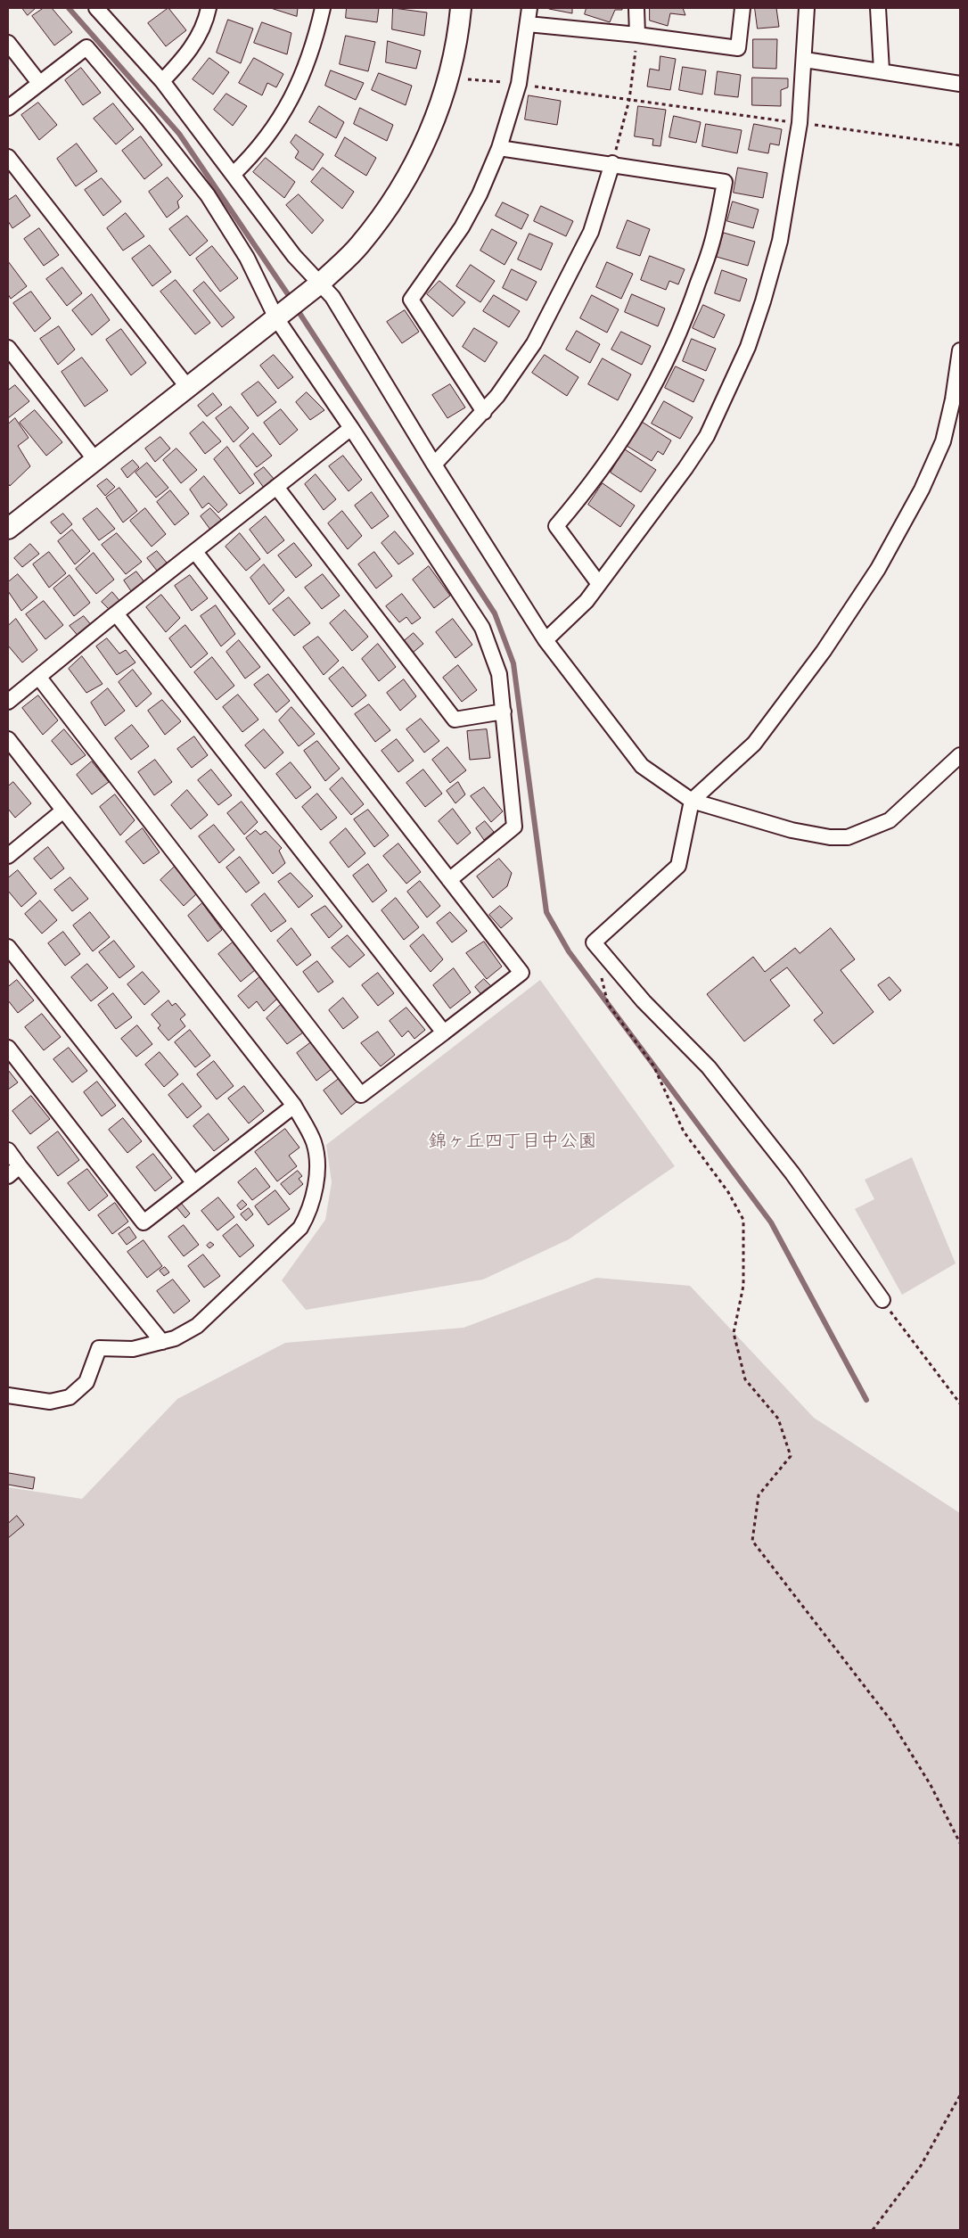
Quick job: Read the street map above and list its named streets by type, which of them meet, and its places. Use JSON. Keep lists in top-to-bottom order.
{
  "parks": ["錦ヶ丘四丁目中公園"]
}
